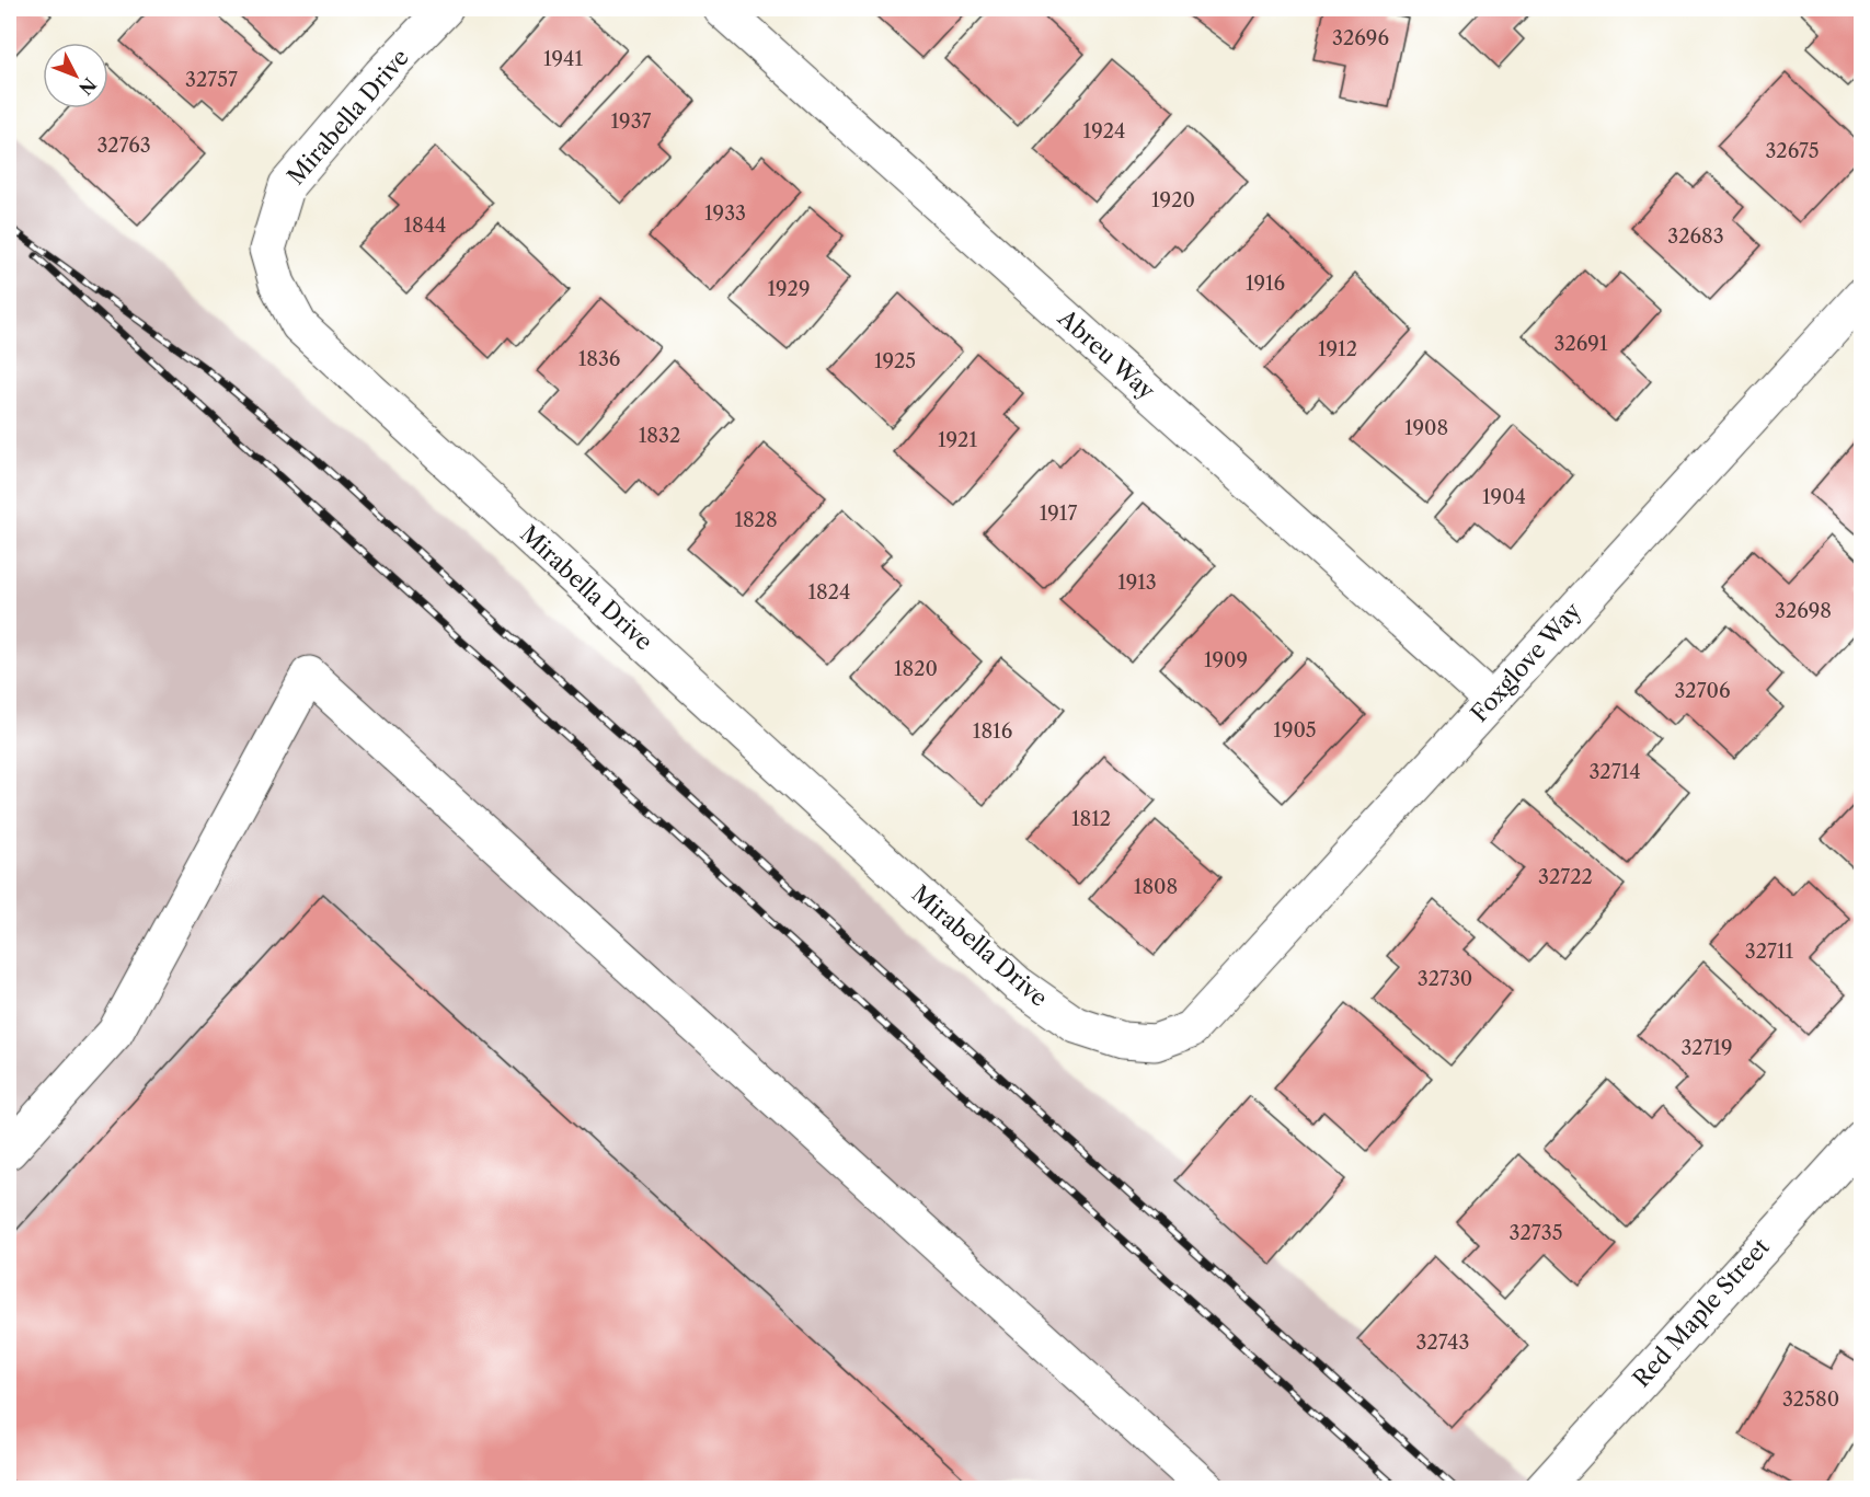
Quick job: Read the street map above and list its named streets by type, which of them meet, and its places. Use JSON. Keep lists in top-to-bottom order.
{
  "streets": {
    "street": [
      "Mirabella Drive",
      "Abreu Way",
      "Foxglove Way",
      "Red Maple Street"
    ]
  },
  "crossings": [
    ["Mirabella Drive", "Foxglove Way"],
    ["Abreu Way", "Foxglove Way"]
  ],
  "house_numbers": [
    "32696",
    "1941",
    "32757",
    "1937",
    "1924",
    "32763",
    "32675",
    "1920",
    "1933",
    "1844",
    "32683",
    "1916",
    "1929",
    "32691",
    "1912",
    "1836",
    "1925",
    "1908",
    "1832",
    "1921",
    "1904",
    "1917",
    "1828",
    "1913",
    "1824",
    "32698",
    "1909",
    "1820",
    "32706",
    "1905",
    "1816",
    "32714",
    "1812",
    "32722",
    "1808",
    "32711",
    "32730",
    "32719",
    "32735",
    "32743",
    "32580"
  ],
  "north": "bottom right"
}
